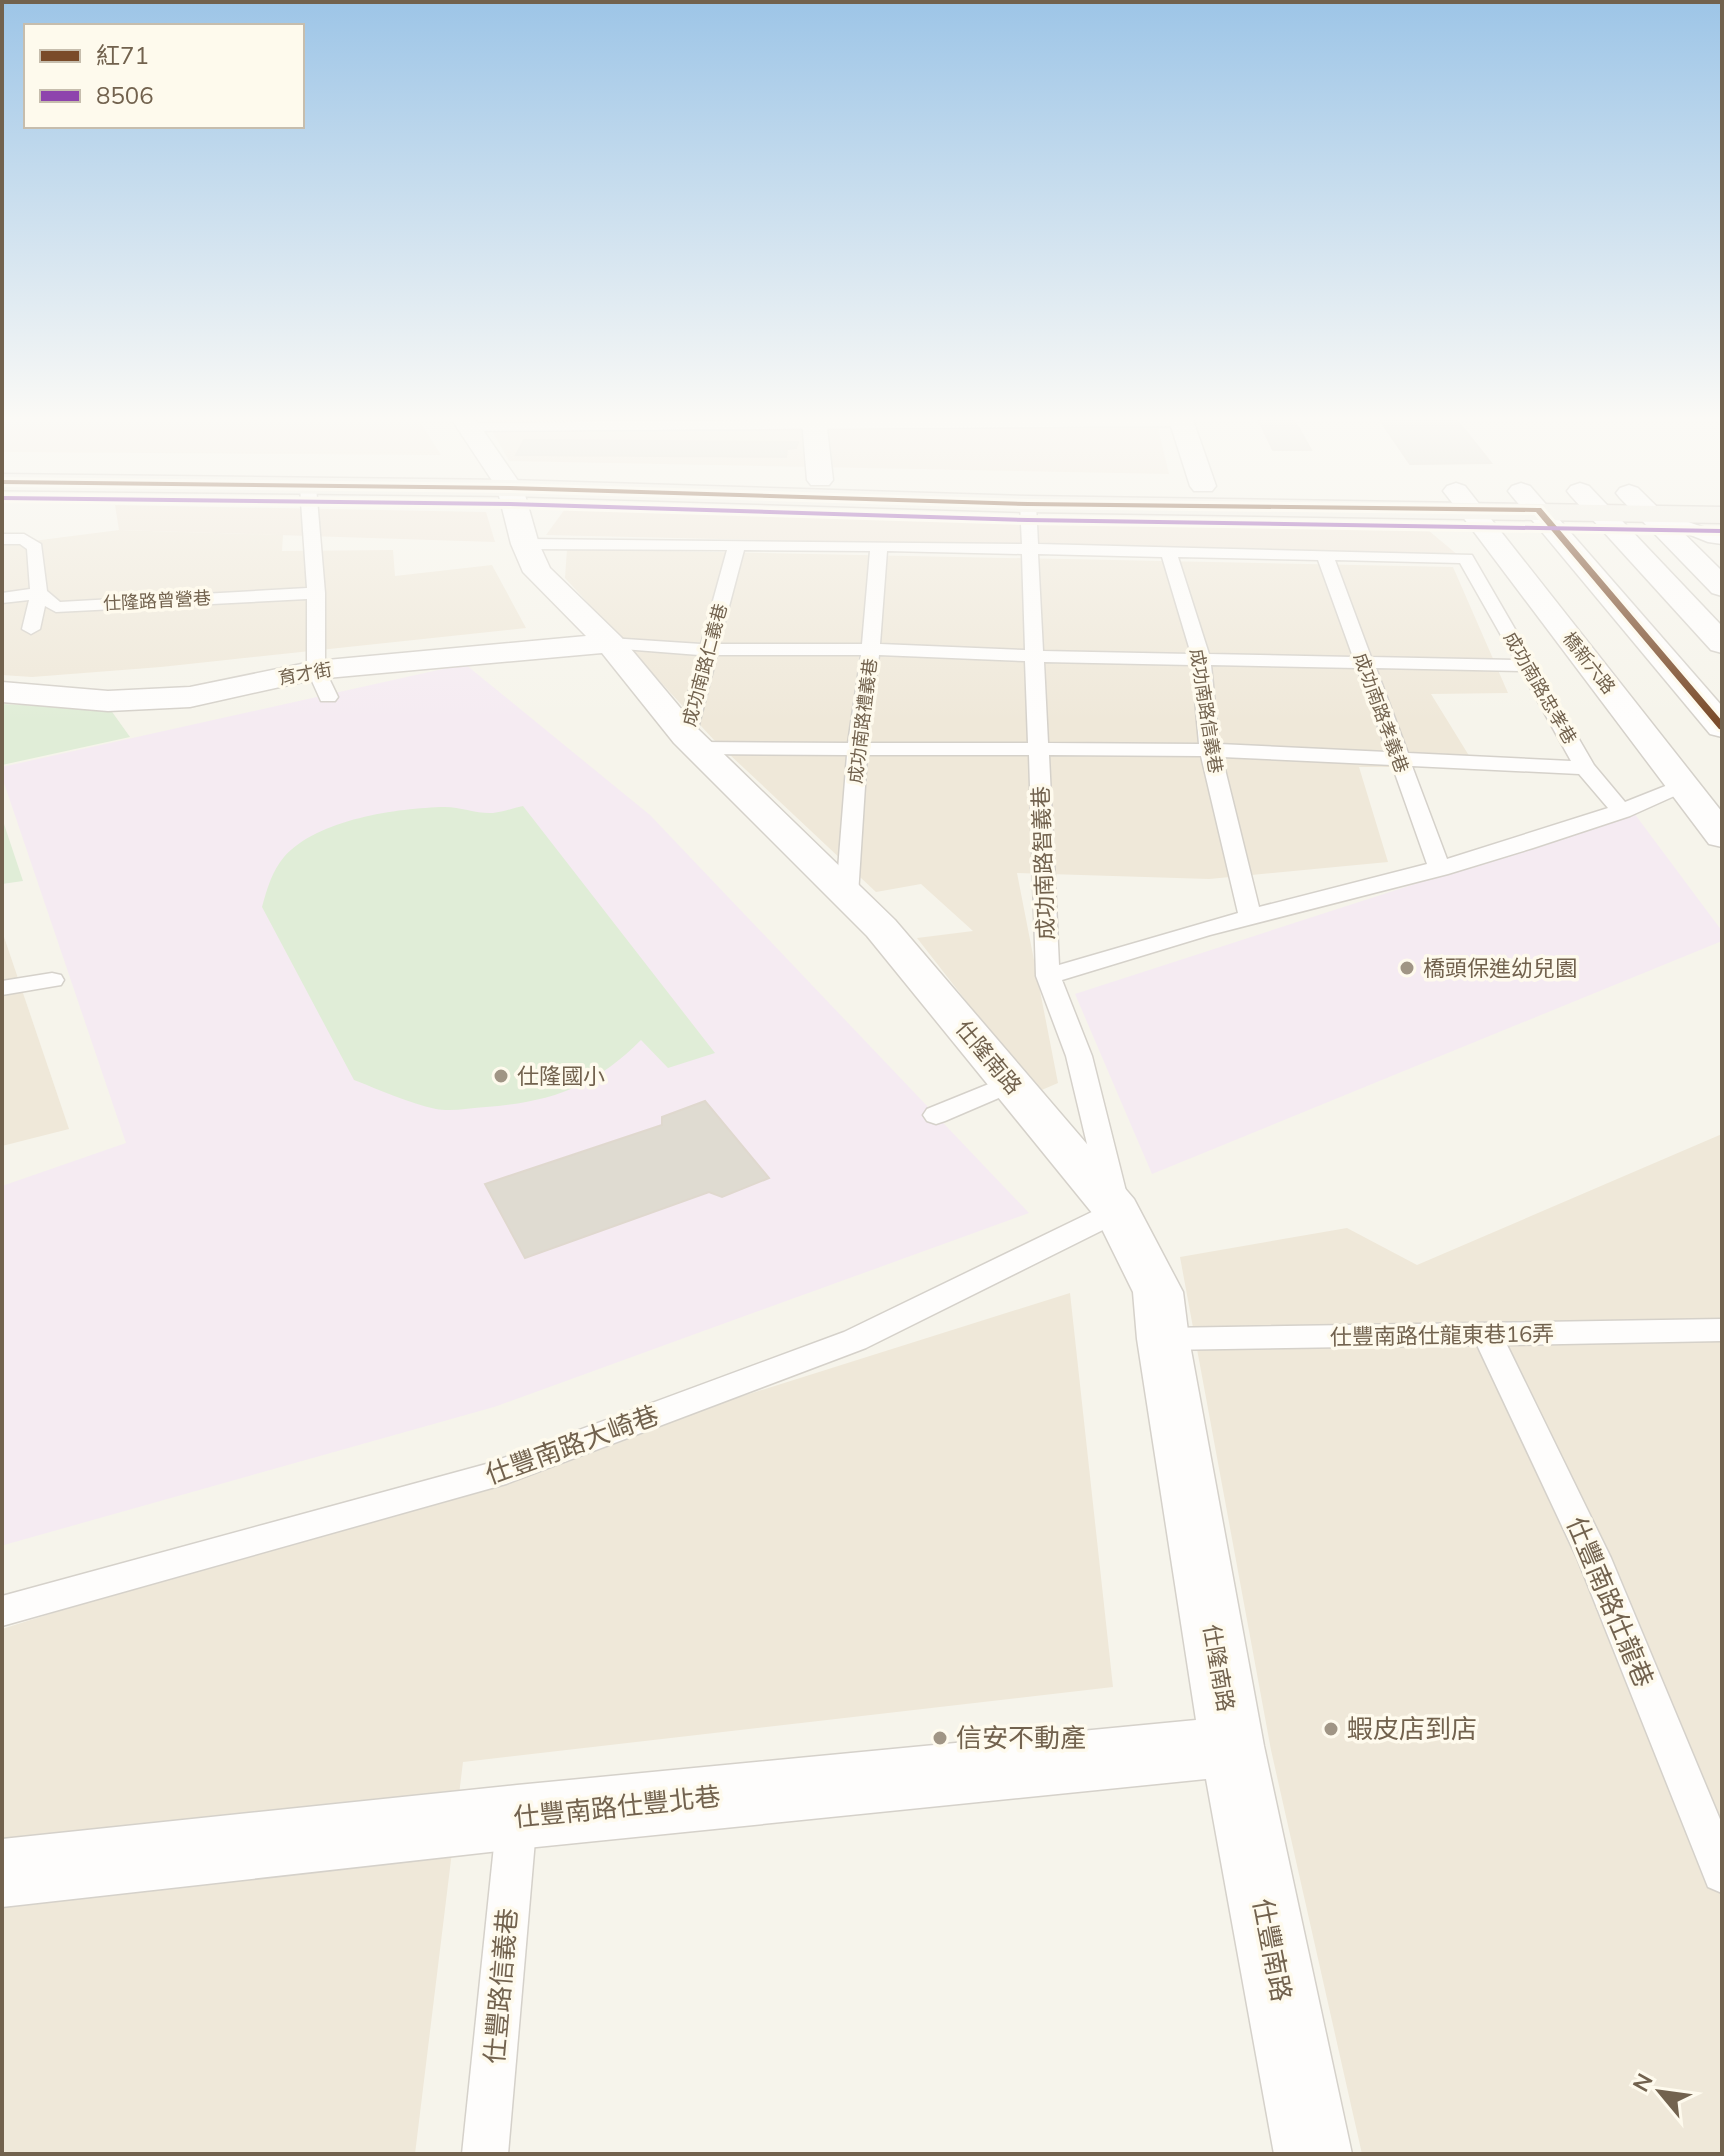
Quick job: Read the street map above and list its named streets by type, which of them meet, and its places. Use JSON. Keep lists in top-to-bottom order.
{
  "streets": {
    "street": [
      "橋新六路",
      "育才街",
      "仕隆南路",
      "仕豐南路仕豐北巷",
      "仕豐南路"
    ],
    "lane": [
      "仕隆路曾營巷",
      "成功南路仁義巷",
      "成功南路忠孝巷",
      "成功南路信義巷",
      "成功南路孝義巷",
      "成功南路禮義巷",
      "成功南路智義巷",
      "仕豐南路仕龍東巷16弄",
      "仕豐南路大崎巷",
      "仕豐南路仕龍巷",
      "仕豐路信義巷"
    ]
  },
  "crossings": [
    ["成功南路仁義巷", "仕隆南路"],
    ["育才街", "仕隆南路"],
    ["成功南路忠孝巷", "成功南路孝義巷"],
    ["成功南路禮義巷", "仕隆南路"],
    ["成功南路智義巷", "仕隆南路"],
    ["成功南路智義巷", "仕豐南路大崎巷"],
    ["仕隆南路", "仕豐南路仕龍東巷16弄"],
    ["仕隆南路", "仕豐南路大崎巷"],
    ["仕隆南路", "仕豐南路仕豐北巷"],
    ["仕隆南路", "仕豐南路"],
    ["仕豐南路仕龍東巷16弄", "仕豐南路仕龍巷"],
    ["仕豐南路仕豐北巷", "仕豐南路"],
    ["仕豐南路仕豐北巷", "仕豐路信義巷"]
  ],
  "places": [
    "橋頭保進幼兒園",
    "仕隆國小",
    "蝦皮店到店",
    "信安不動產"
  ],
  "lines": ["transit line 紅71", "transit line 8506"],
  "legend": ["紅71", "8506"],
  "north": "top left"
}
